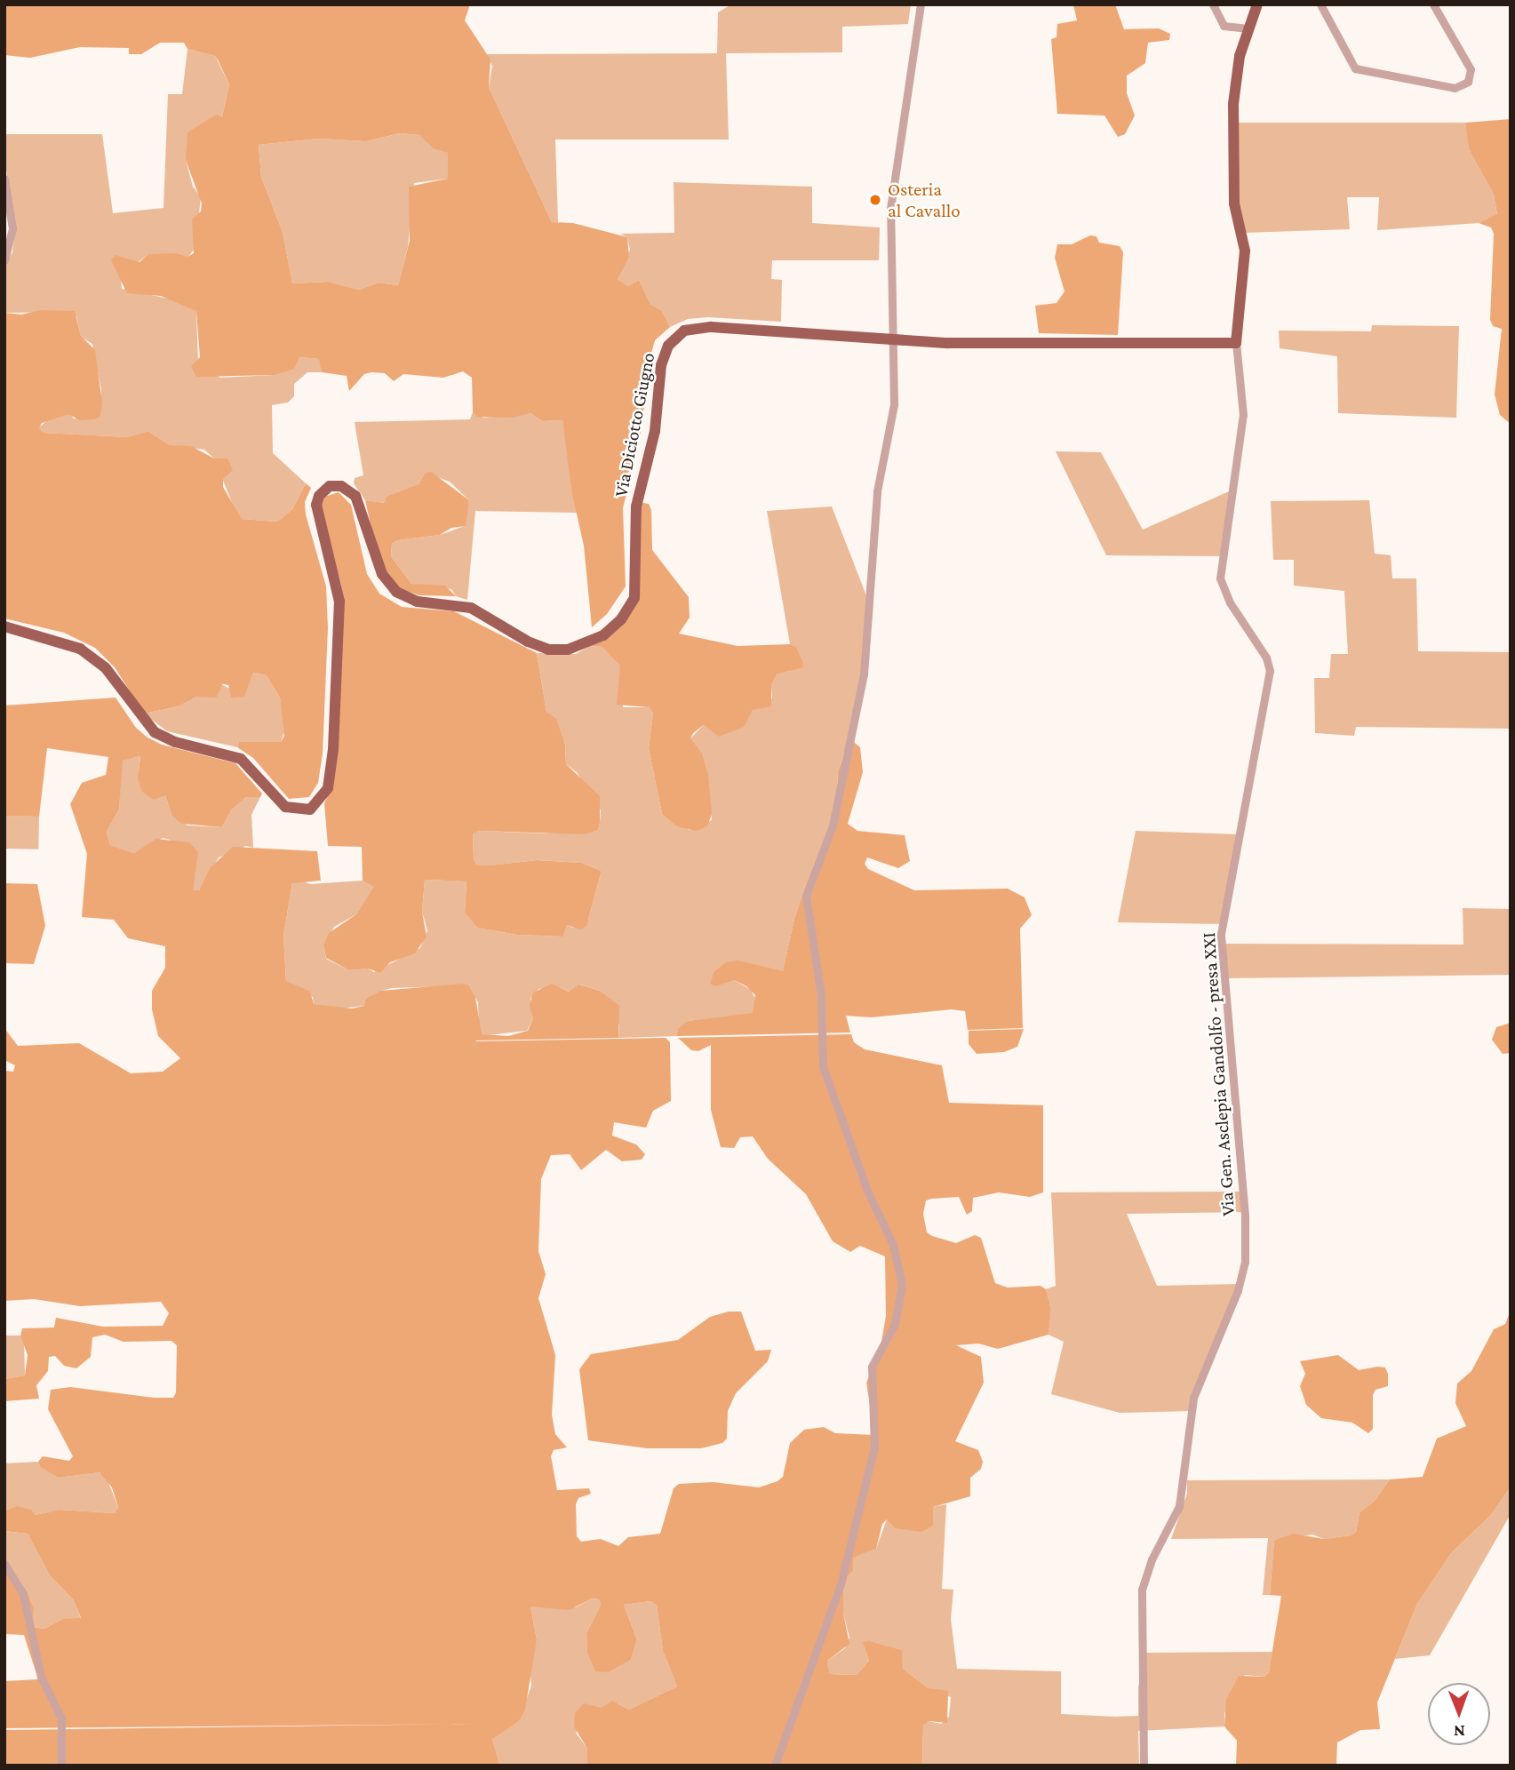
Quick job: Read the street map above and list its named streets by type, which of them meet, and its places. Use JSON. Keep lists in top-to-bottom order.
{
  "streets": {
    "main road": ["Via Diciotto Giugno"],
    "street": ["Via Gen. Asclepia Gandolfo - presa XXI"]
  },
  "crossings": [
    ["Via Diciotto Giugno", "Via Gen. Asclepia Gandolfo - presa XXI"]
  ],
  "places": ["Osteria al Cavallo"],
  "north": "bottom"
}
